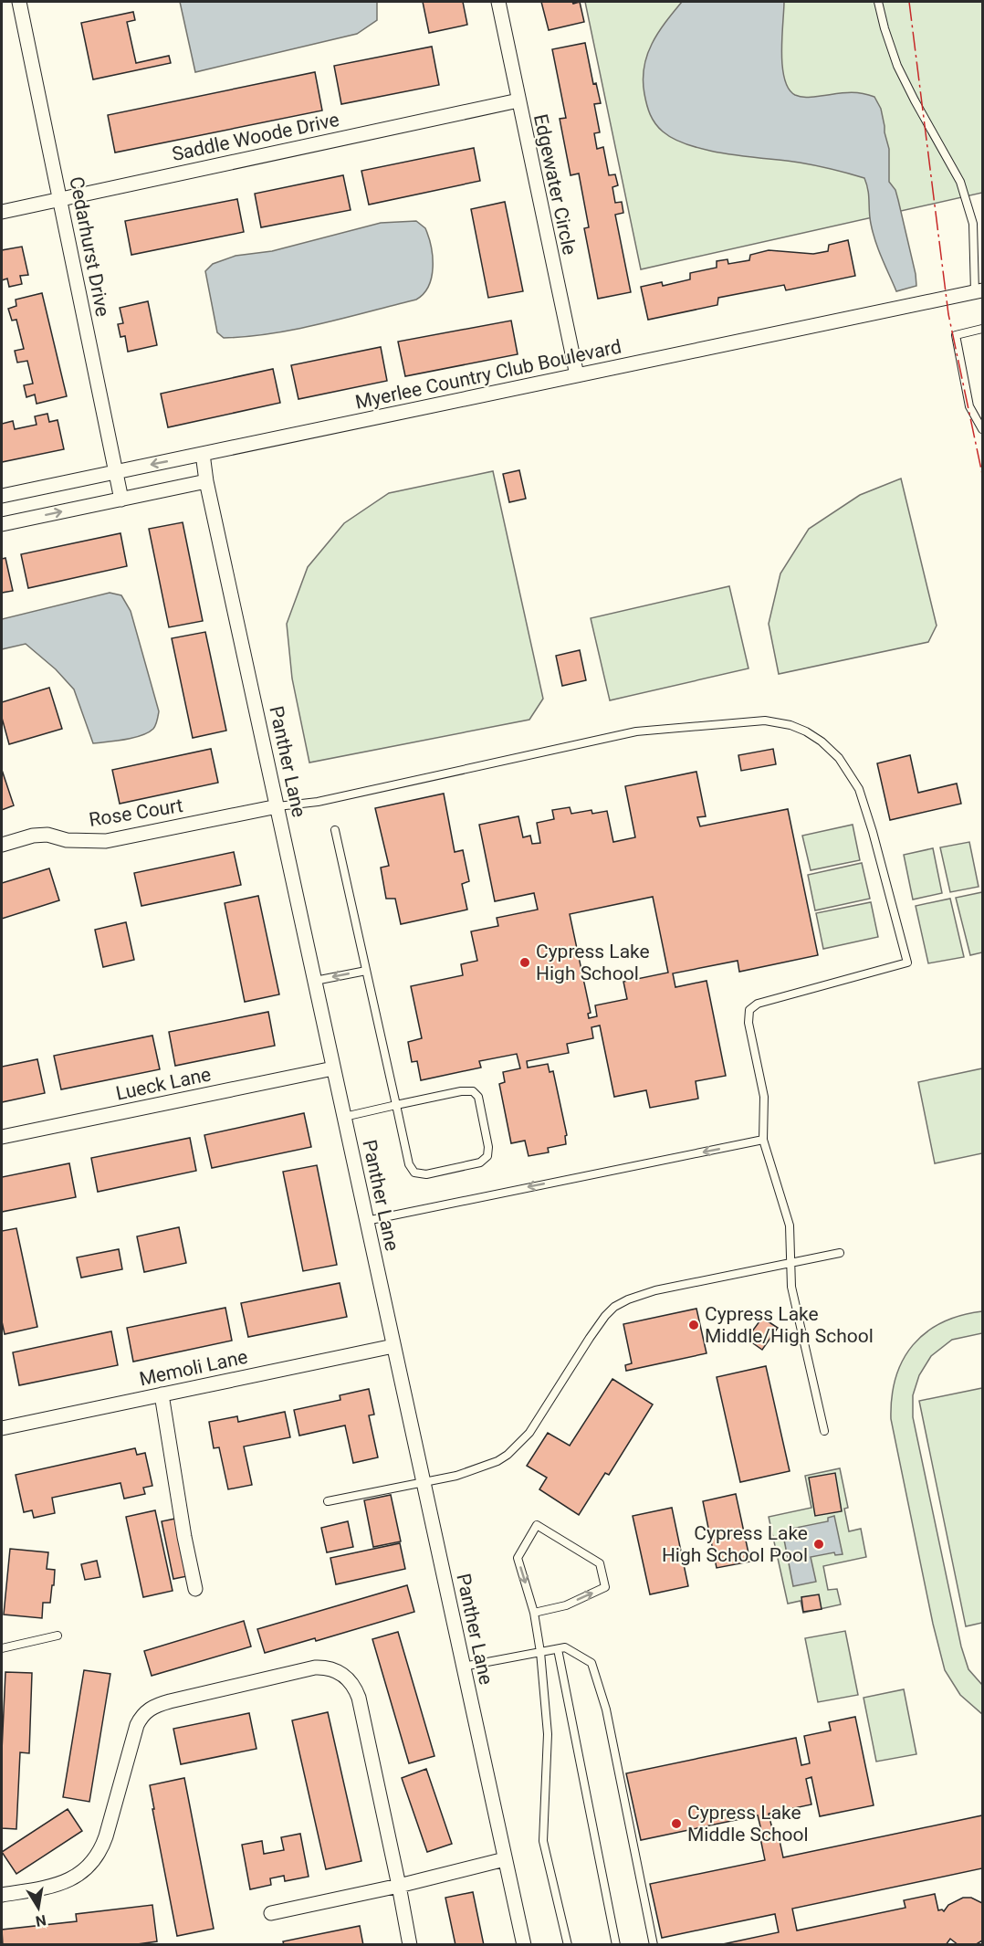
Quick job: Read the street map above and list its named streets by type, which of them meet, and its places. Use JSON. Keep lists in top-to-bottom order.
{
  "streets": {
    "street": [
      "Saddle Woode Drive",
      "Edgewater Circle",
      "Cedarhurst Drive",
      "Myerlee Country Club Boulevard",
      "Panther Lane",
      "Rose Court",
      "Lueck Lane",
      "Memoli Lane"
    ]
  },
  "crossings": [
    ["Saddle Woode Drive", "Edgewater Circle"],
    ["Saddle Woode Drive", "Cedarhurst Drive"],
    ["Edgewater Circle", "Myerlee Country Club Boulevard"],
    ["Cedarhurst Drive", "Myerlee Country Club Boulevard"],
    ["Myerlee Country Club Boulevard", "Panther Lane"],
    ["Panther Lane", "Rose Court"],
    ["Panther Lane", "Lueck Lane"],
    ["Panther Lane", "Memoli Lane"]
  ],
  "places": [
    "Cypress Lake High School",
    "Cypress Lake Middle/High School",
    "Cypress Lake High School Pool",
    "Cypress Lake Middle School"
  ],
  "north": "bottom"
}
